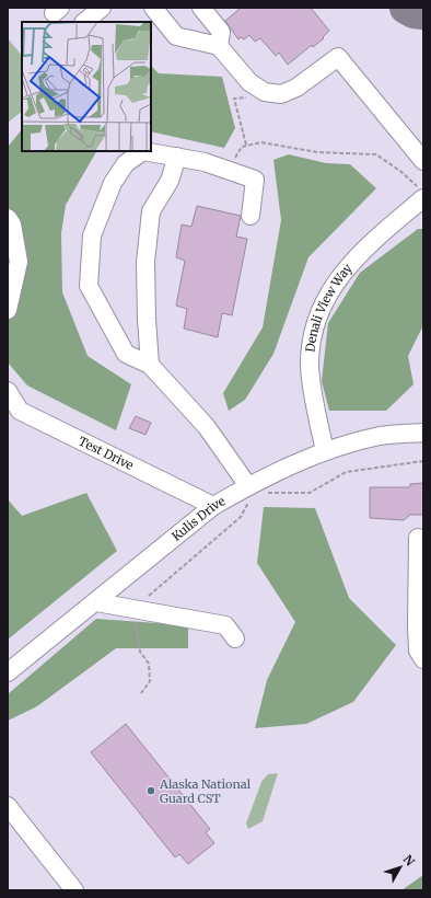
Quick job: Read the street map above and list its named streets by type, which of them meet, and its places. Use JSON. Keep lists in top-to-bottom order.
{
  "streets": {
    "lane": ["Denali View Way", "Test Drive", "Kulis Drive"]
  },
  "crossings": [
    ["Denali View Way", "Kulis Drive"],
    ["Test Drive", "Kulis Drive"]
  ],
  "places": ["Alaska National Guard CST"],
  "north": "top right"
}
